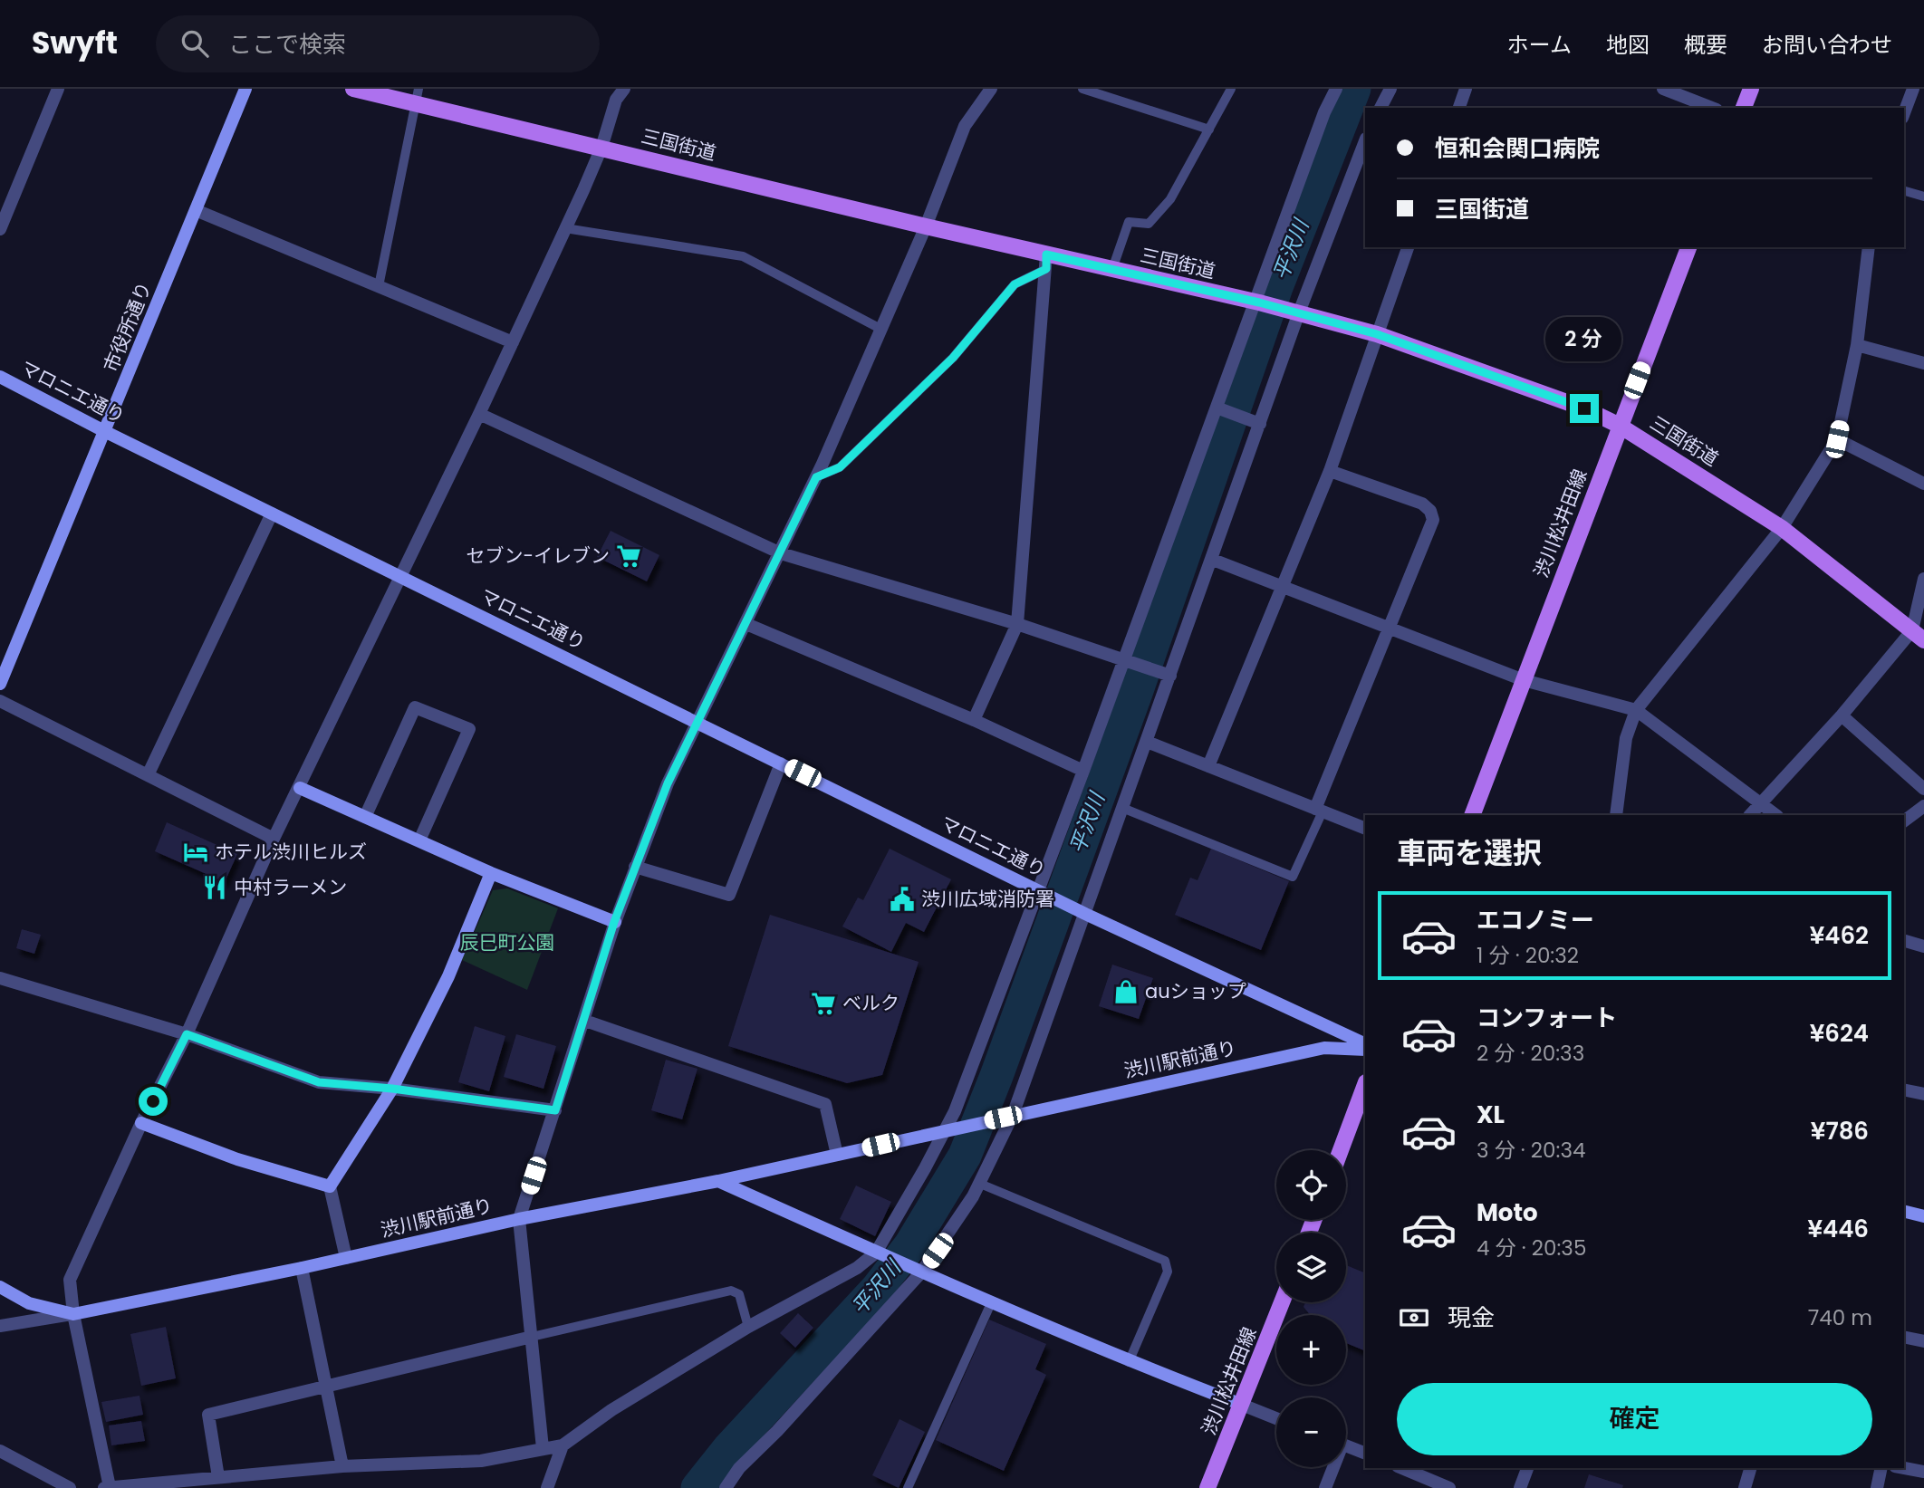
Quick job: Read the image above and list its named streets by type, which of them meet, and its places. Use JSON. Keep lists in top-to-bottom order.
{
  "streets": {
    "main road": ["三国街道", "渋川松井田線"],
    "street": ["市役所通り", "マロニエ通り", "渋川駅前通り"]
  },
  "crossings": [
    ["三国街道", "渋川松井田線"],
    ["市役所通り", "マロニエ通り"]
  ],
  "water": ["平沢川"],
  "parks": ["辰巳町公園"],
  "places": {
    "supermarket": ["セブン-イレブン", "ベルク"],
    "hotel": ["ホテル渋川ヒルズ"],
    "restaurant": ["中村ラーメン"],
    "public building": ["渋川広域消防署"],
    "shop": ["auショップ"]
  },
  "page": {
    "header": "Swyft",
    "search": "ここで検索",
    "nav": [
      "ホーム",
      "地図",
      "概要",
      "お問い合わせ"
    ],
    "banner": ["恒和会関口病院", "三国街道"],
    "bubble": "2 分",
    "heading": "車両を選択",
    "list": [
      {
        "name": "エコノミー",
        "note": "1 分 · 20:32",
        "value": "¥462"
      },
      {
        "name": "コンフォート",
        "note": "2 分 · 20:33",
        "value": "¥624"
      },
      {
        "name": "XL",
        "note": "3 分 · 20:34",
        "value": "¥786"
      },
      {
        "name": "Moto",
        "note": "4 分 · 20:35",
        "value": "¥446"
      }
    ],
    "map_buttons": ["+", "−"],
    "pay": ["現金", "740 m"],
    "buttons": "確定"
  }
}
